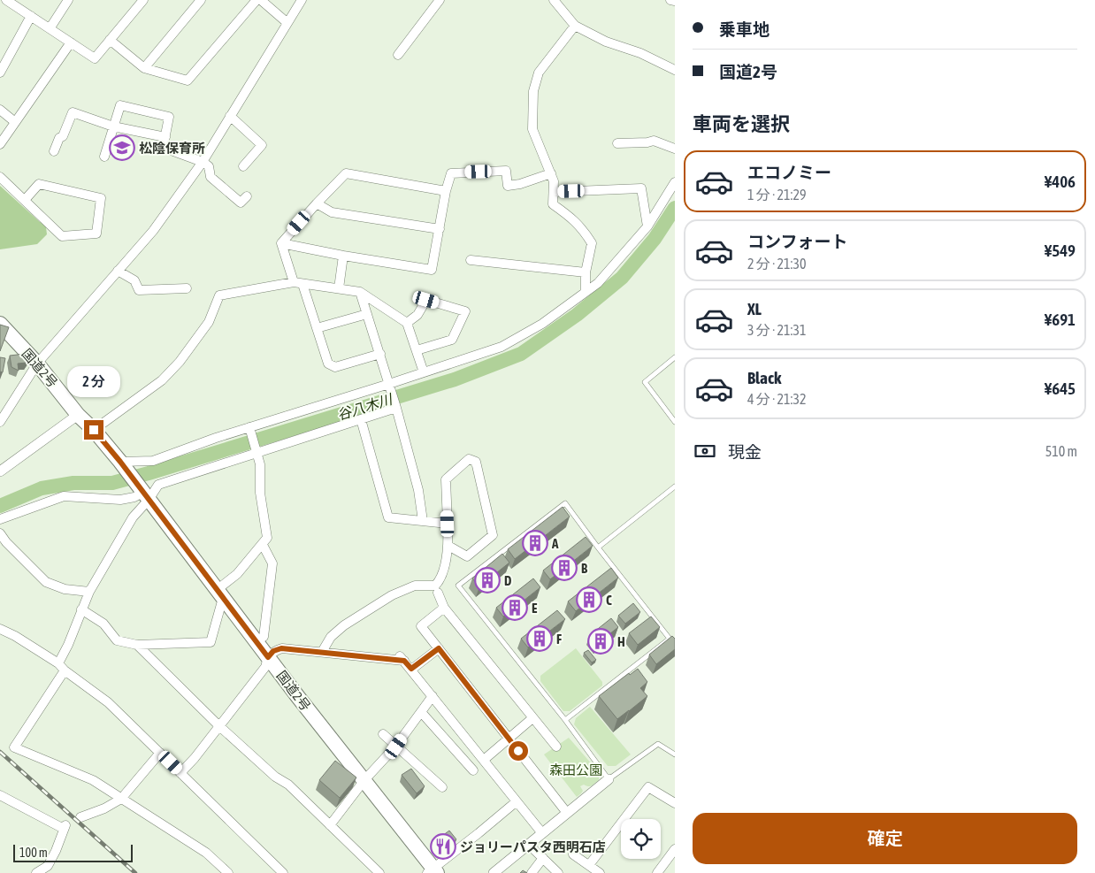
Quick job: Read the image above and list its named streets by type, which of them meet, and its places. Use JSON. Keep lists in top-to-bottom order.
{
  "streets": {
    "highway": ["国道2号"]
  },
  "water": ["谷八木川"],
  "parks": ["森田公園"],
  "places": {
    "school or university": ["松陰保育所"],
    "building": [
      "A",
      "B",
      "D",
      "C",
      "E",
      "F",
      "H"
    ],
    "restaurant": ["ジョリーパスタ西明石店"]
  },
  "scale_bar": "100 m",
  "page": {
    "banner": ["乗車地", "国道2号"],
    "heading": "車両を選択",
    "list": [
      {
        "name": "エコノミー",
        "note": "1 分 · 21:29",
        "value": "¥406"
      },
      {
        "name": "コンフォート",
        "note": "2 分 · 21:30",
        "value": "¥549"
      },
      {
        "name": "XL",
        "note": "3 分 · 21:31",
        "value": "¥691"
      },
      {
        "name": "Black",
        "note": "4 分 · 21:32",
        "value": "¥645"
      }
    ],
    "bubble": "2 分",
    "pay": ["現金", "510 m"],
    "buttons": "確定",
    "scale": "100 m"
  }
}
